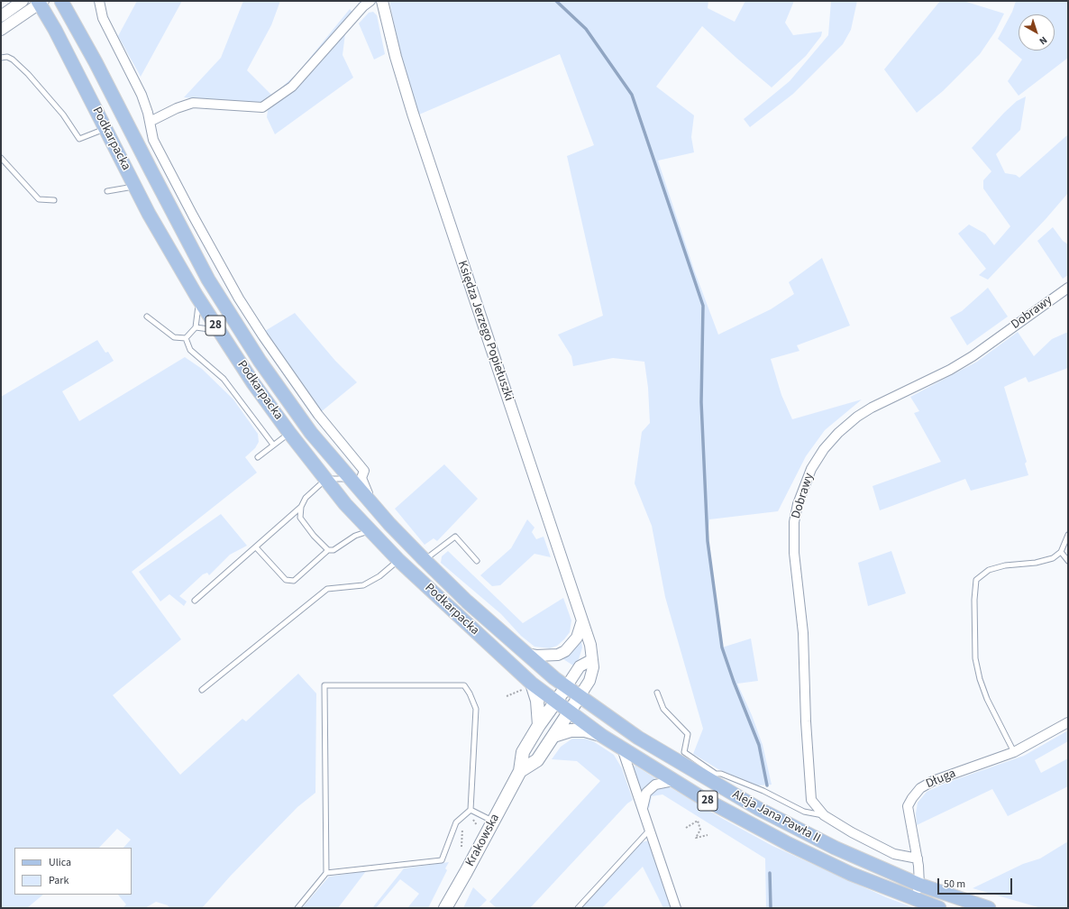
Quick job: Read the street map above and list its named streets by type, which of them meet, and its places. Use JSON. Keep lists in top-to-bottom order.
{
  "streets": {
    "main road": [
      "Podkarpacka",
      "28",
      "Księdza Jerzego Popiełuszki",
      "Aleja Jana Pawła II",
      "Krakowska"
    ],
    "street": ["Dobrawy", "Długa"]
  },
  "crossings": [
    ["Podkarpacka", "28"],
    ["Podkarpacka", "Księdza Jerzego Popiełuszki"],
    ["Podkarpacka", "Aleja Jana Pawła II"],
    ["Podkarpacka", "Krakowska"],
    ["28", "Księdza Jerzego Popiełuszki"],
    ["28", "Aleja Jana Pawła II"],
    ["Księdza Jerzego Popiełuszki", "Aleja Jana Pawła II"],
    ["Księdza Jerzego Popiełuszki", "Krakowska"],
    ["Długa", "Aleja Jana Pawła II"],
    ["Aleja Jana Pawła II", "Krakowska"]
  ],
  "legend": ["Ulica", "Park"],
  "scale_bar": "50 m",
  "north": "bottom right"
}
